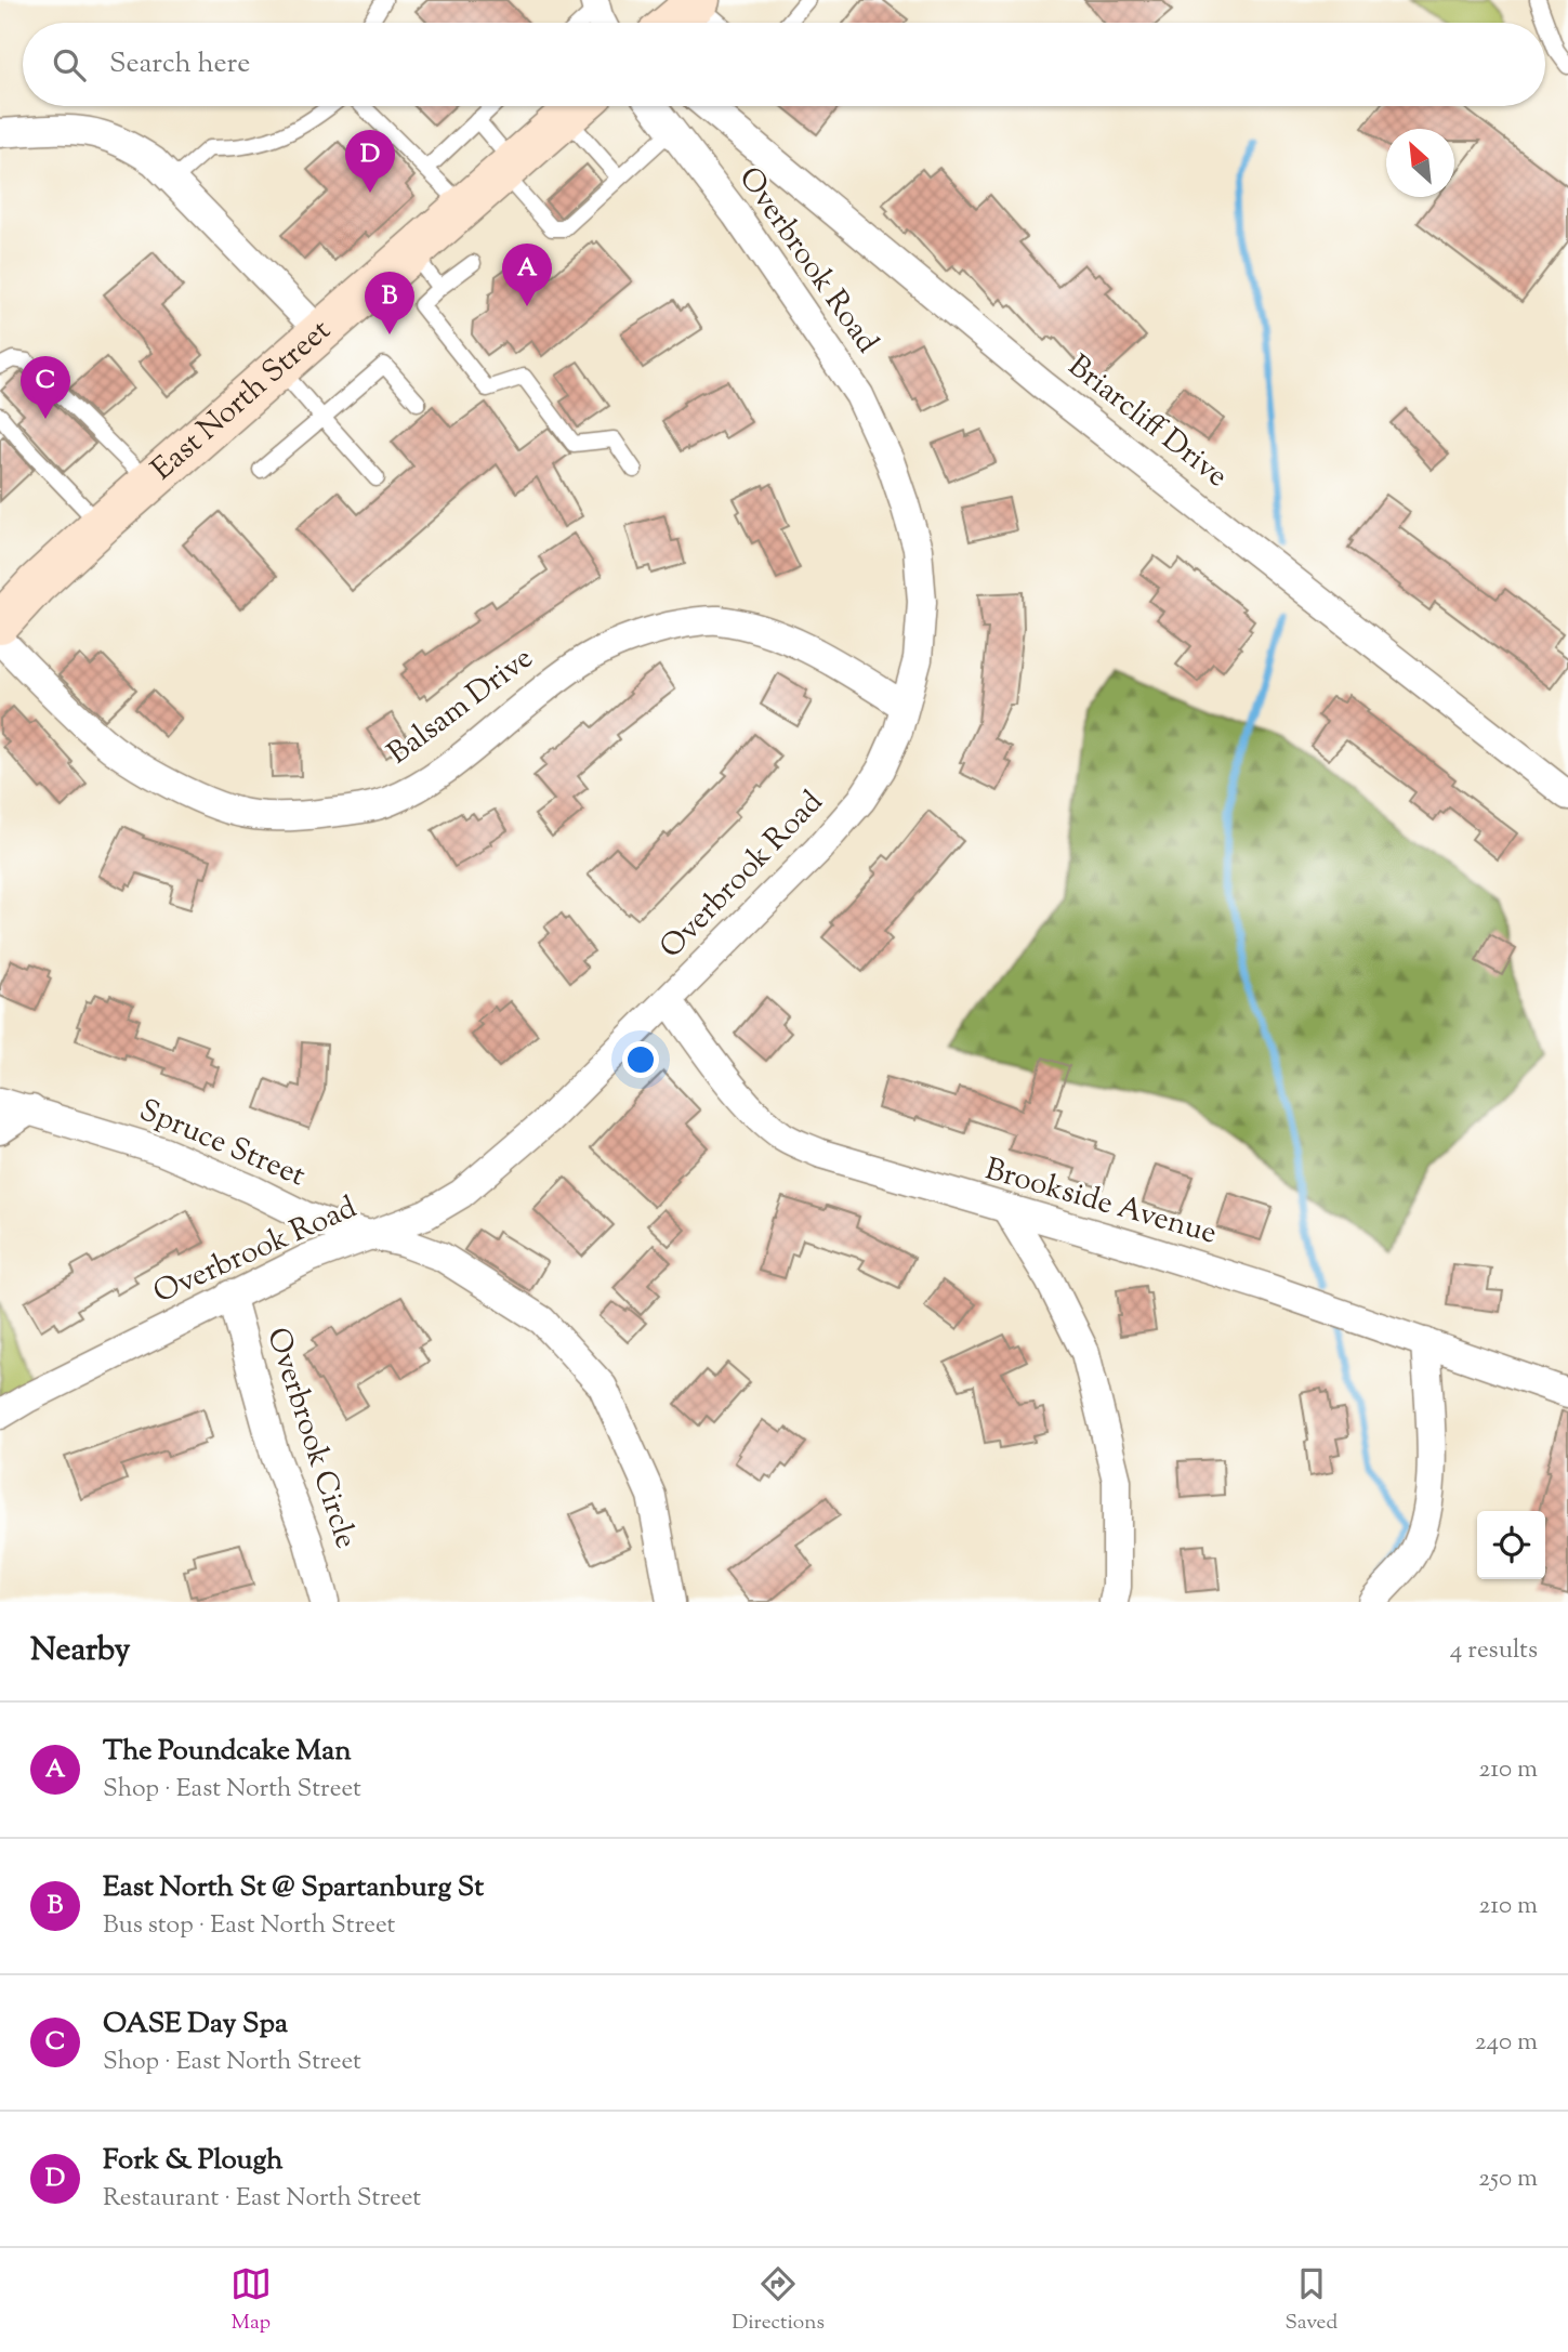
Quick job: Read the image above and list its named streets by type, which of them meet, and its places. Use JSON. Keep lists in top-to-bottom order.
{
  "streets": {
    "main road": ["East North Street"],
    "street": [
      "Overbrook Road",
      "Briarcliff Drive",
      "Balsam Drive",
      "Spruce Street",
      "Brookside Avenue",
      "Overbrook Circle"
    ]
  },
  "crossings": [
    ["Overbrook Road", "Balsam Drive"],
    ["Overbrook Road", "Spruce Street"],
    ["Overbrook Road", "Brookside Avenue"],
    ["Overbrook Road", "Overbrook Circle"]
  ],
  "north": "top left",
  "page": {
    "search": "Search here",
    "pins": [
      "D",
      "A",
      "B",
      "C"
    ],
    "heading": ["Nearby", "4 results"],
    "list": [
      {
        "mark": "A",
        "name": "The Poundcake Man",
        "note": "Shop · East North Street",
        "value": "210 m"
      },
      {
        "mark": "B",
        "name": "East North St @ Spartanburg St",
        "note": "Bus stop · East North Street",
        "value": "210 m"
      },
      {
        "mark": "C",
        "name": "OASE Day Spa",
        "note": "Shop · East North Street",
        "value": "240 m"
      },
      {
        "mark": "D",
        "name": "Fork & Plough",
        "note": "Restaurant · East North Street",
        "value": "250 m"
      }
    ],
    "nav": ["Map", "Directions", "Saved"]
  }
}
